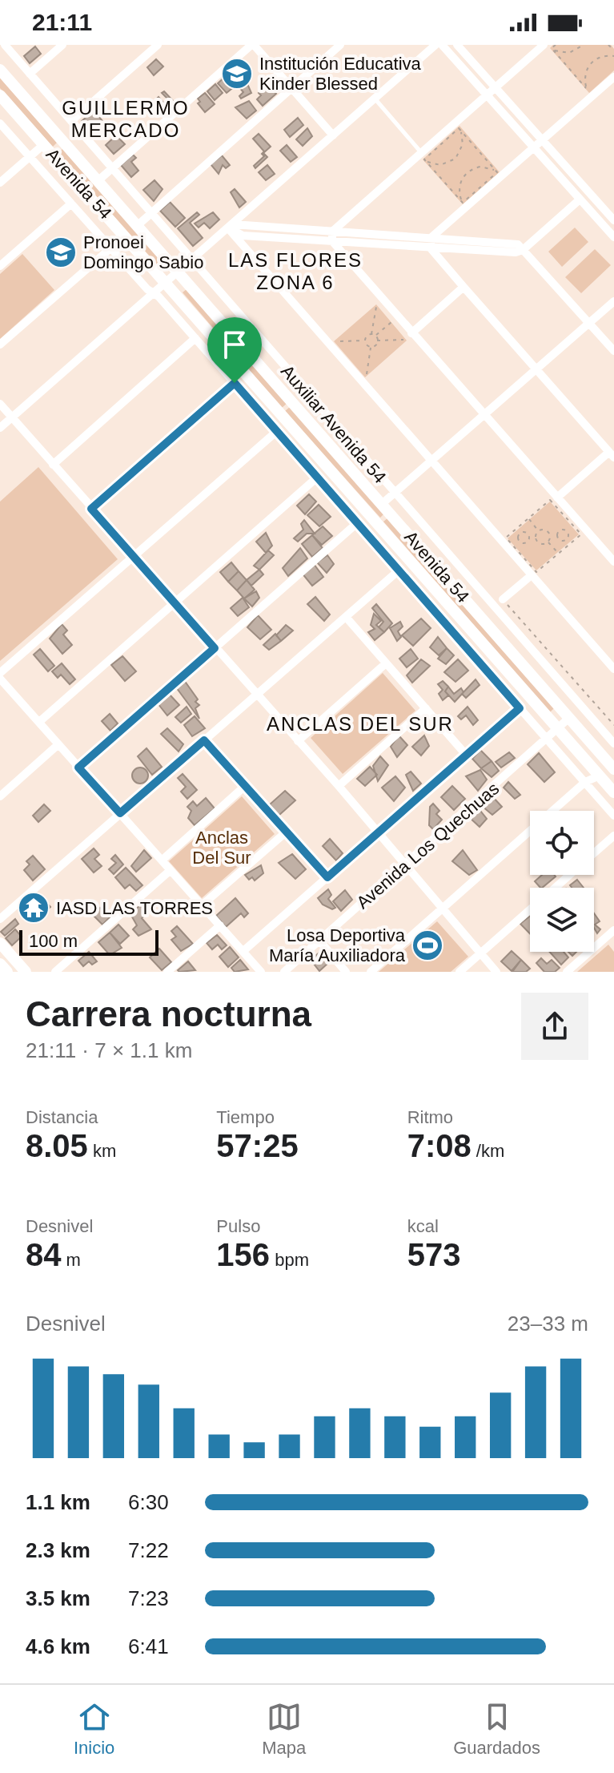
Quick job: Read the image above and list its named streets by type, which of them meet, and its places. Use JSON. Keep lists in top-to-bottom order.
{
  "streets": {
    "main road": ["Avenida 54"],
    "street": ["Auxiliar Avenida 54", "Avenida Los Quechuas"]
  },
  "crossings": [
    ["Avenida 54", "Avenida Los Quechuas"]
  ],
  "districts": ["GUILLERMO MERCADO", "LAS FLORES ZONA 6", "ANCLAS DEL SUR"],
  "parks": ["Anclas Del Sur"],
  "places": {
    "school or university": ["Institución Educativa Kinder Blessed", "Pronoei Domingo Sabio"],
    "temple": ["IASD LAS TORRES"],
    "sports": ["Losa Deportiva María Auxiliadora"]
  },
  "scale_bar": "100 m",
  "page": {
    "status": "21:11",
    "scale": "100 m",
    "heading": ["Carrera nocturna", "21:11 · 7 × 1.1 km"],
    "stats": [
      ["Distancia", "8.05 km"],
      ["Tiempo", "57:25"],
      ["Ritmo", "7:08 /km"],
      ["Desnivel", "84 m"],
      ["Pulso", "156 bpm"],
      ["kcal", "573"]
    ],
    "chart": ["Desnivel", "23–33 m"],
    "list": [
      {
        "name": "1.1 km",
        "note": "6:30"
      },
      {
        "name": "2.3 km",
        "note": "7:22"
      },
      {
        "name": "3.5 km",
        "note": "7:23"
      },
      {
        "name": "4.6 km",
        "note": "6:41"
      }
    ],
    "tabs": ["Inicio", "Mapa", "Guardados"]
  }
}
